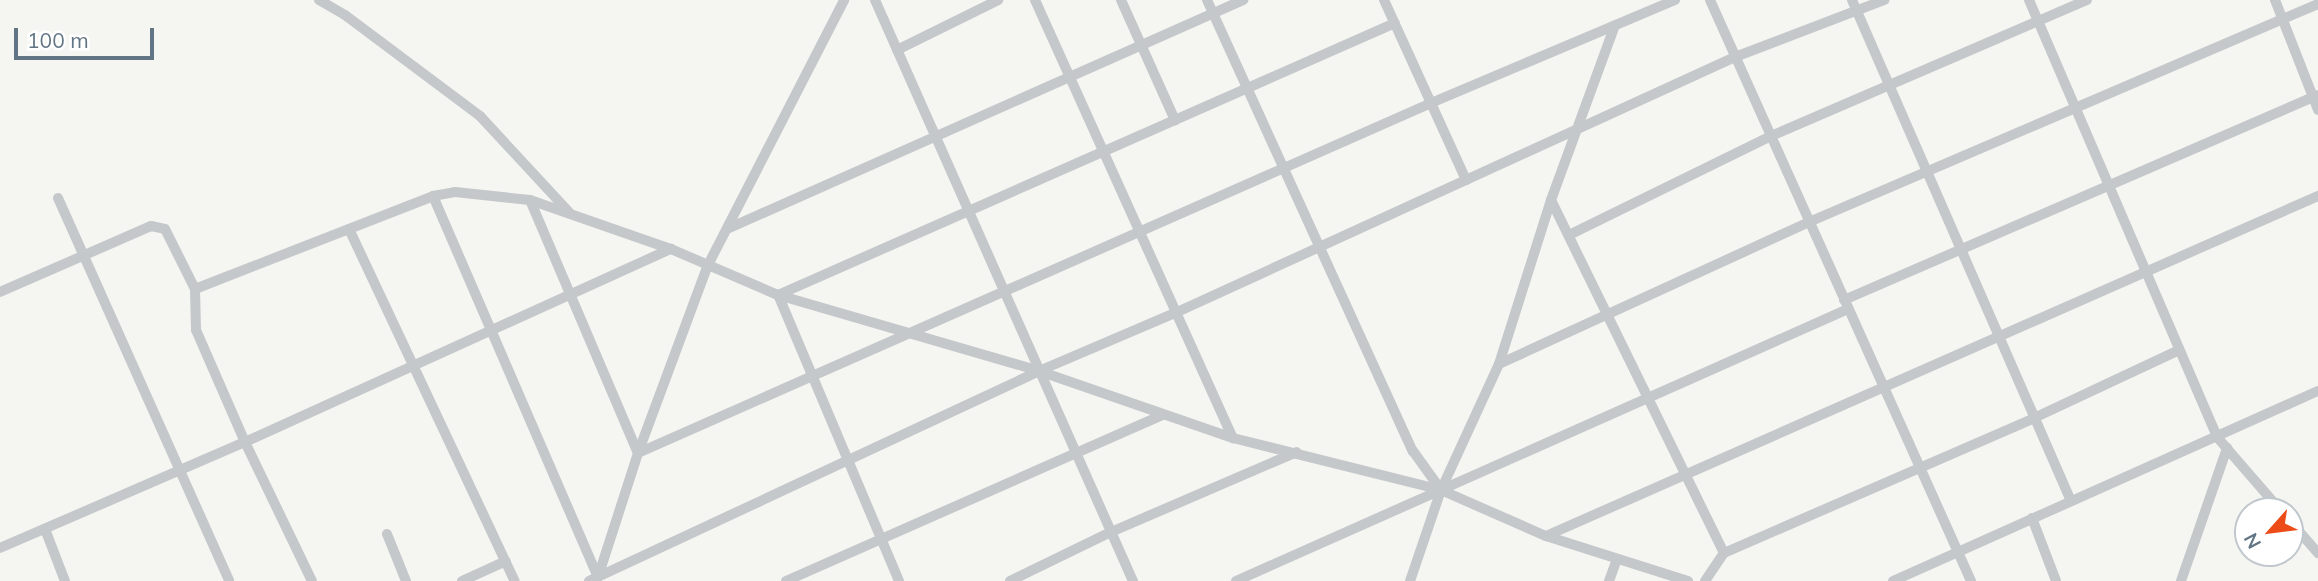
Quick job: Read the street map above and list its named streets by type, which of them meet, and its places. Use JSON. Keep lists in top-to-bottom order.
{
  "scale_bar": "100 m",
  "north": "bottom left"
}
